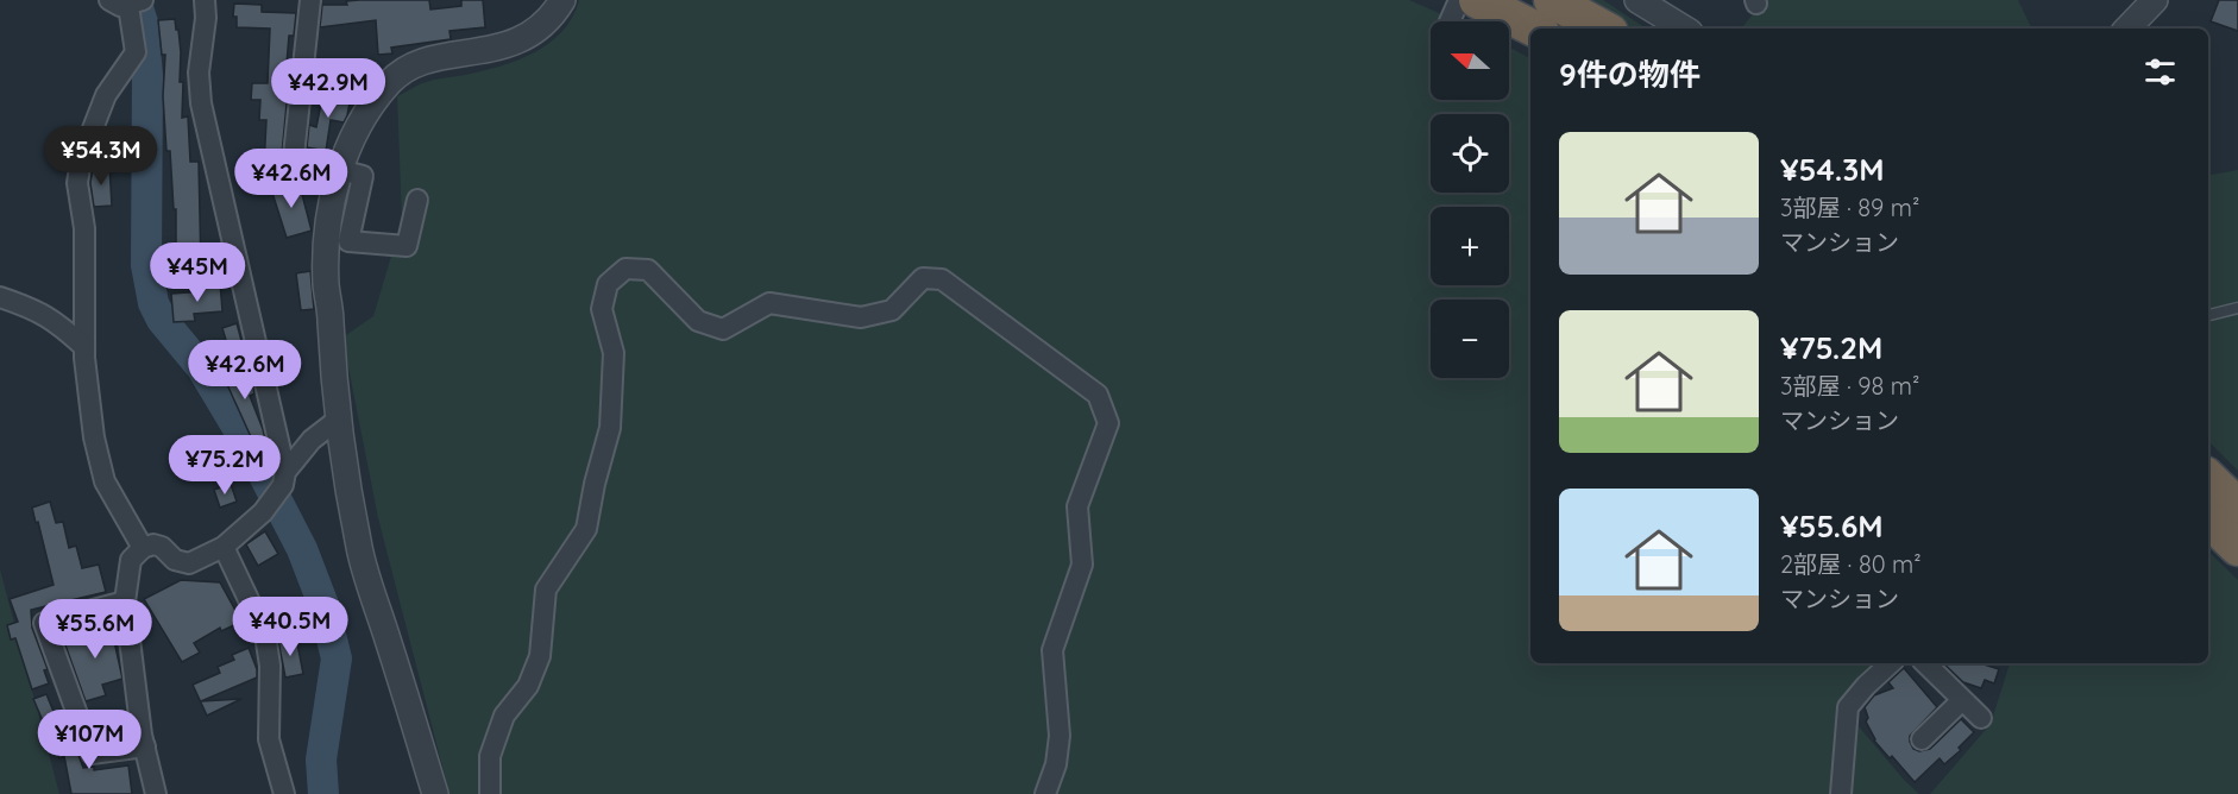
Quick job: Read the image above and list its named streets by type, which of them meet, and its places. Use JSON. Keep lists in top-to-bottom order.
{
  "north": "left",
  "page": {
    "map_buttons": ["+", "−"],
    "heading": "9件の物件",
    "price": [
      "¥42.9M",
      "¥54.3M",
      "¥42.6M",
      "¥45M",
      "¥42.6M",
      "¥75.2M",
      "¥40.5M",
      "¥55.6M",
      "¥107M"
    ],
    "list": [
      {
        "name": "¥54.3M",
        "note": "3部屋 · 89 m² · マンション"
      },
      {
        "name": "¥75.2M",
        "note": "3部屋 · 98 m² · マンション"
      },
      {
        "name": "¥55.6M",
        "note": "2部屋 · 80 m² · マンション"
      }
    ]
  }
}
